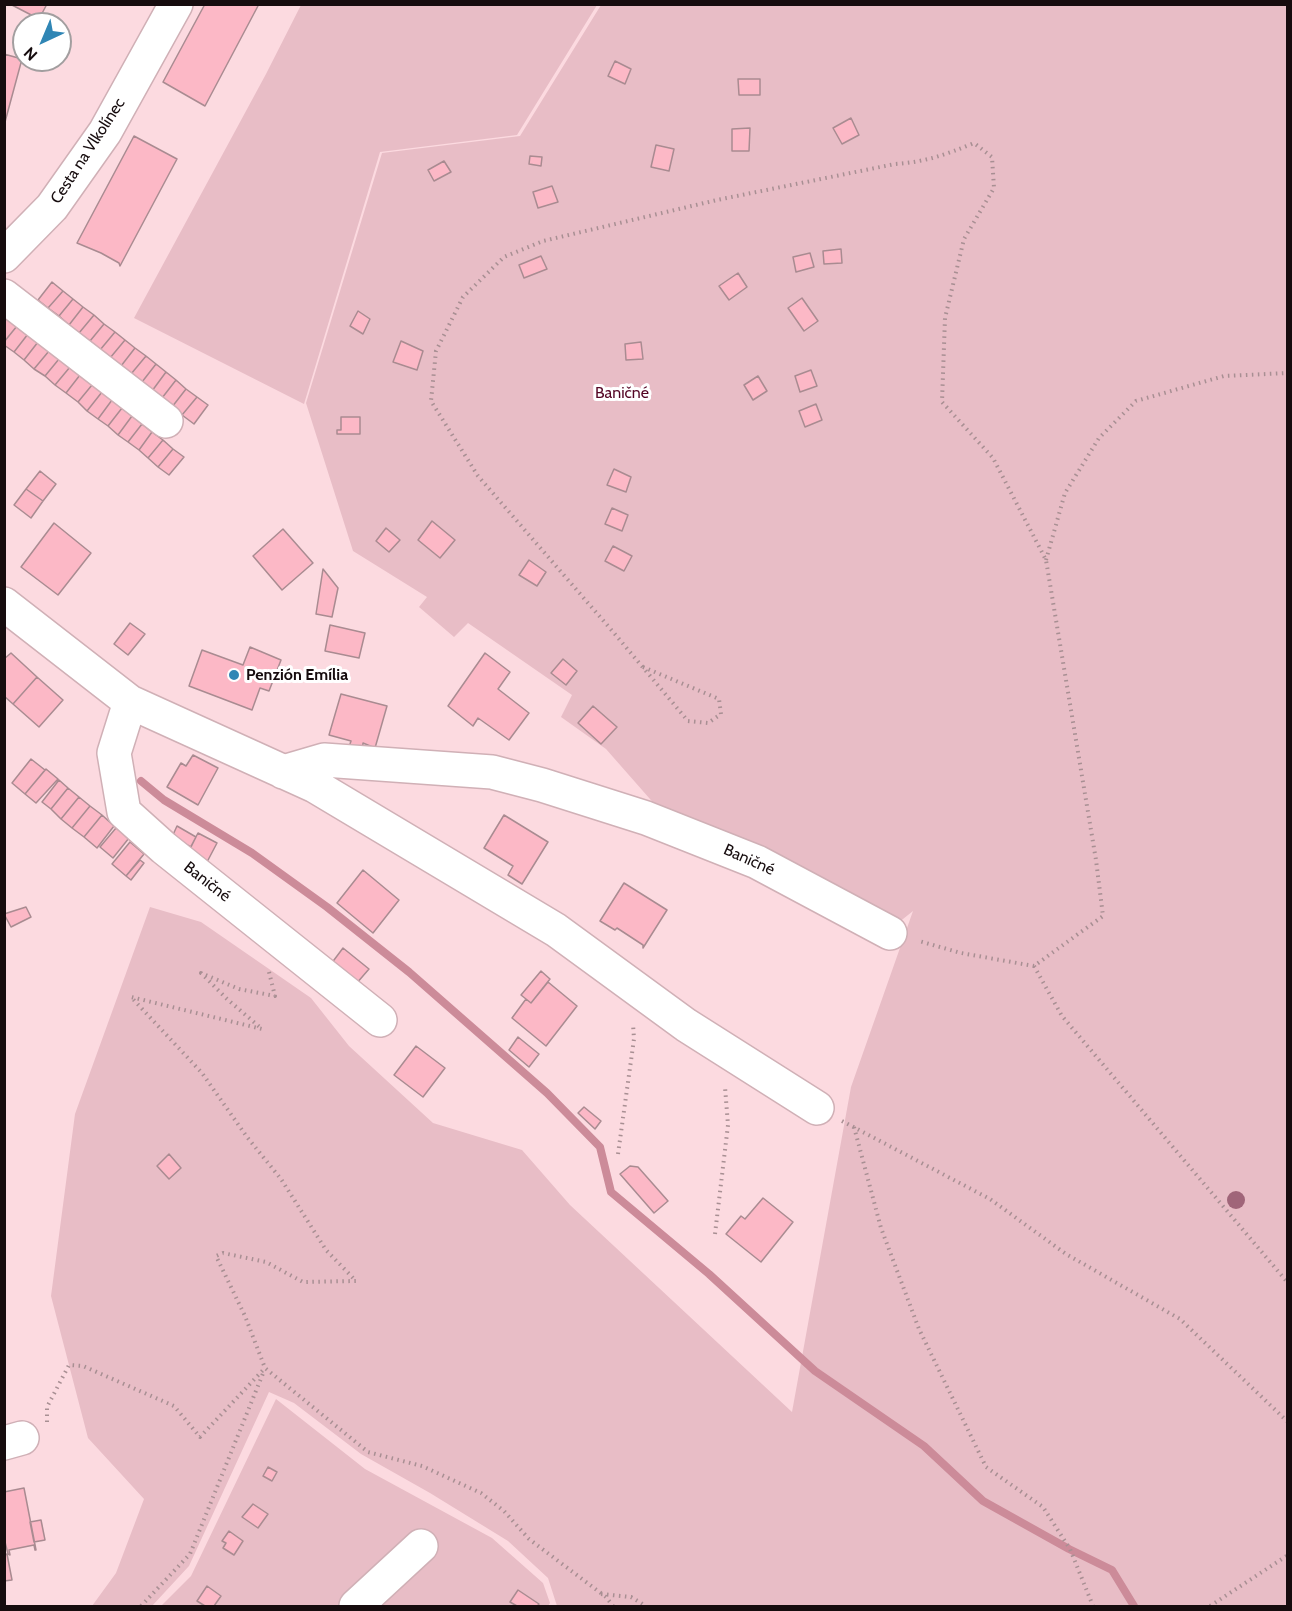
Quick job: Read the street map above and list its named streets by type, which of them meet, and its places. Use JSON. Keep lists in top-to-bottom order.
{
  "streets": {
    "street": ["Cesta na Vlkolínec", "Baničné"]
  },
  "parks": ["Baničné"],
  "places": ["Penzión Emília"],
  "north": "bottom left"
}
